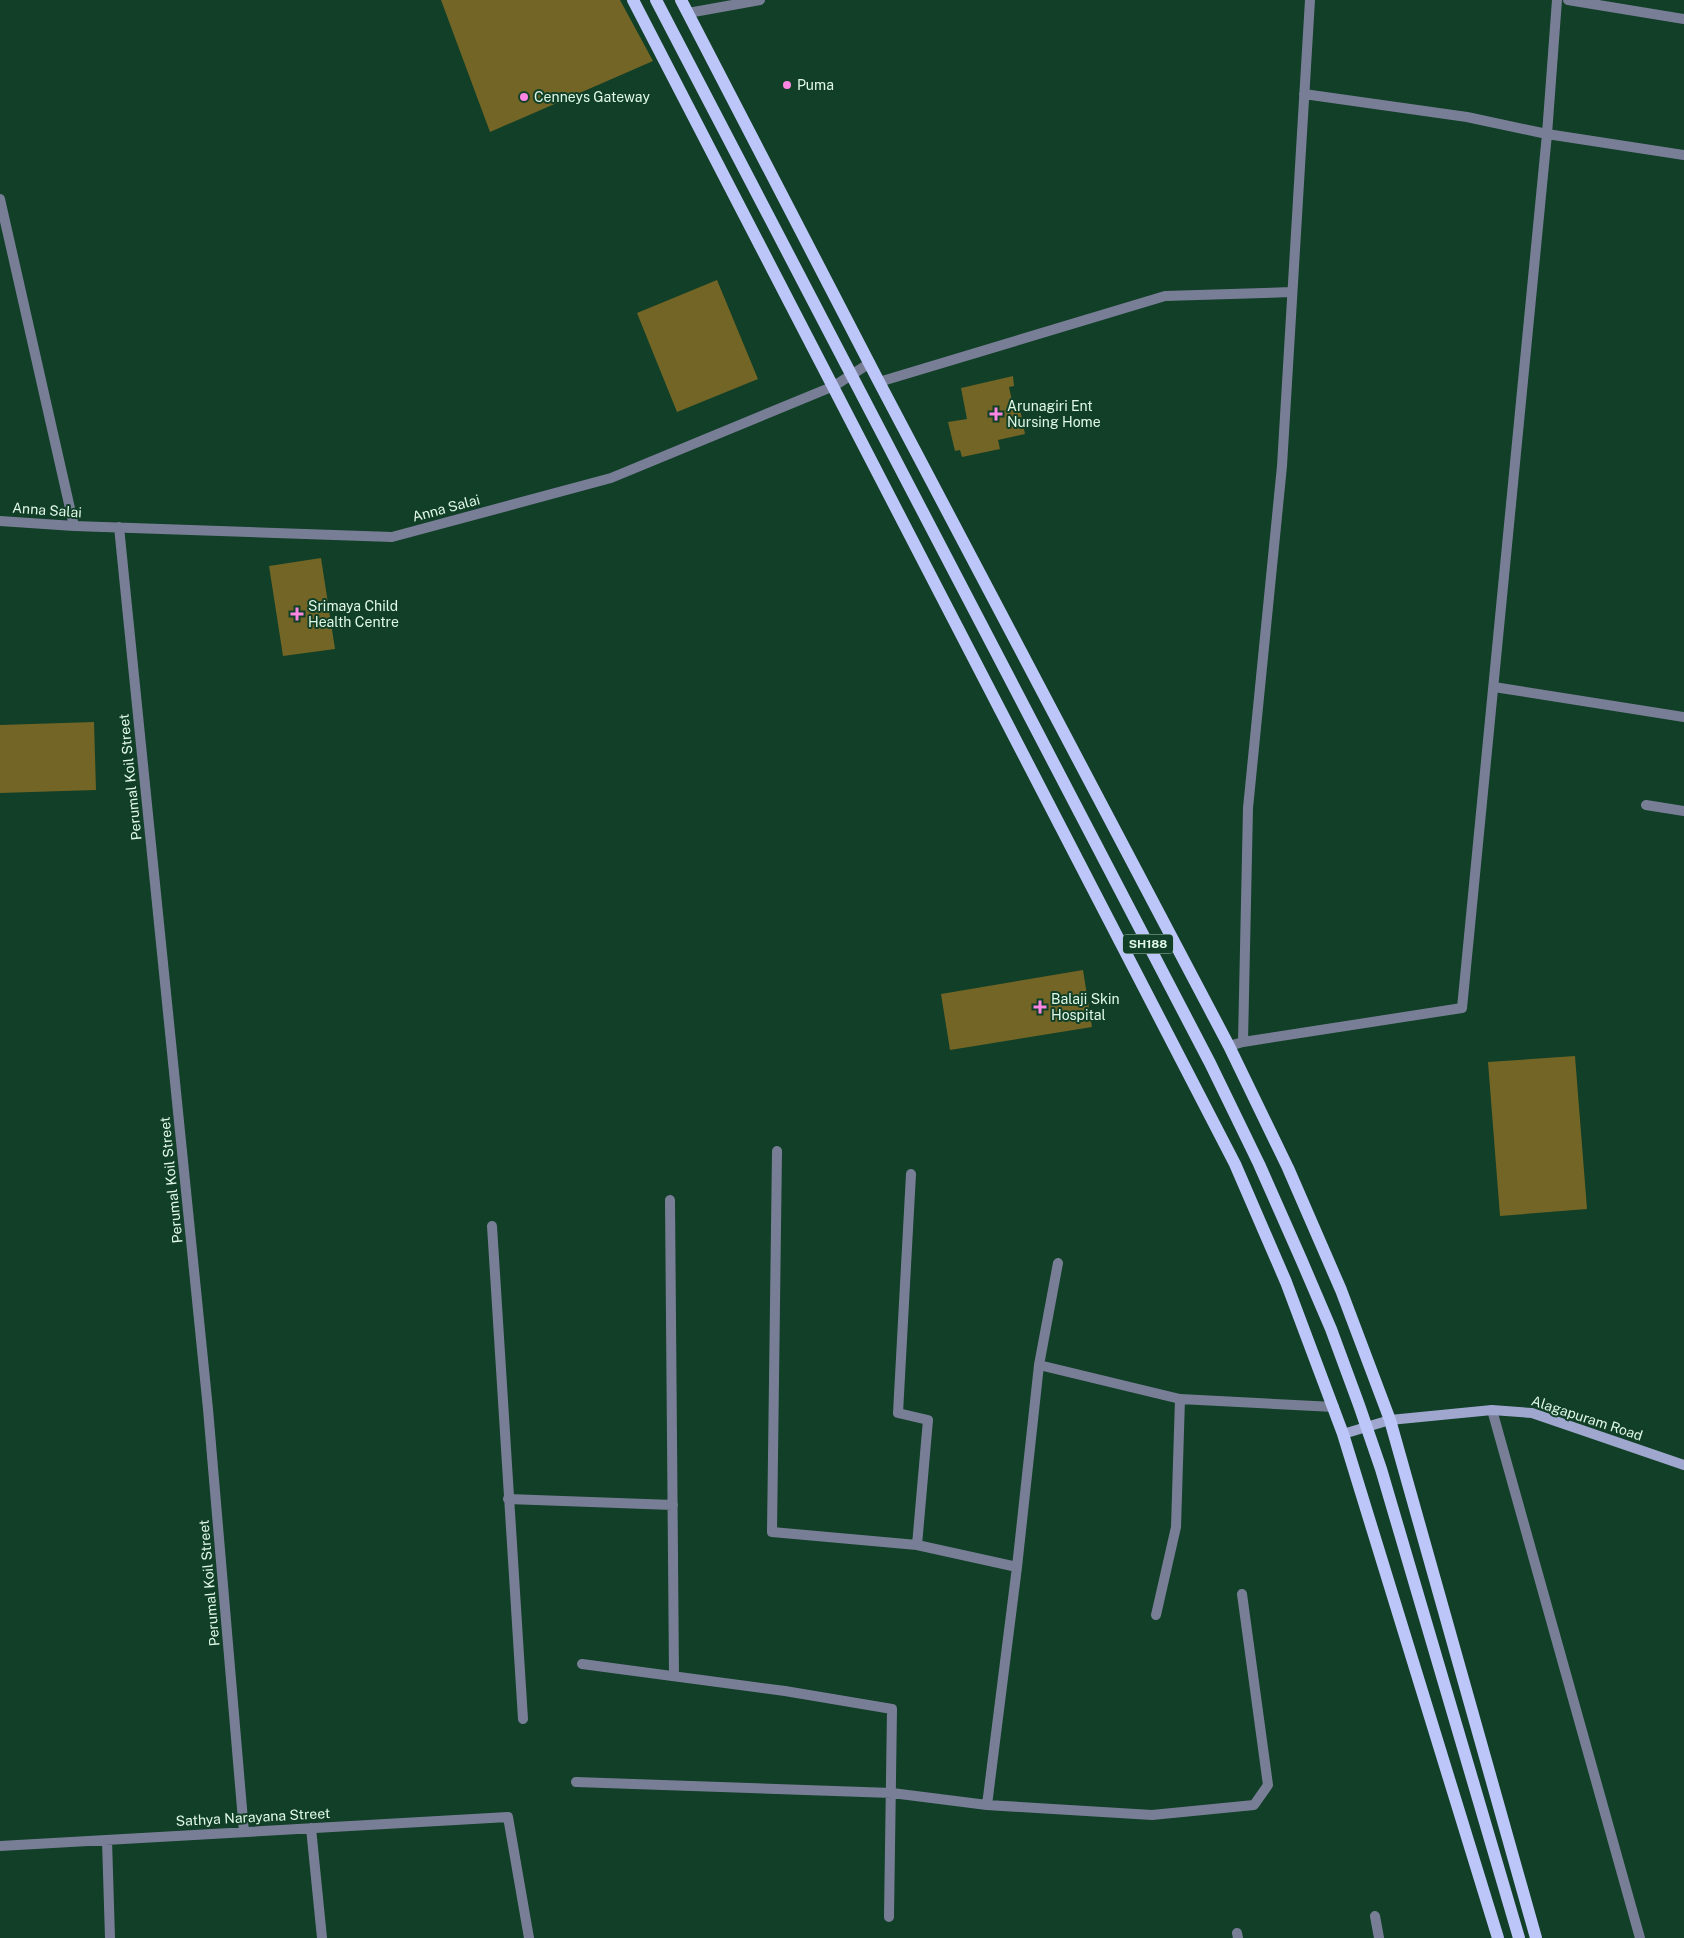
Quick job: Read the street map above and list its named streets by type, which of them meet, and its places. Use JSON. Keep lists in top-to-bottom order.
{
  "streets": {
    "main road": ["SH188", "Alagapuram Road"],
    "street": ["Anna Salai", "Perumal Koil Street", "Sathya Narayana Street"]
  },
  "crossings": [
    ["Anna Salai", "Perumal Koil Street"],
    ["Perumal Koil Street", "Sathya Narayana Street"]
  ],
  "places": {
    "other": ["Puma", "Cenneys Gateway"],
    "health": ["Arunagiri Ent Nursing Home", "Srimaya Child Health Centre", "Balaji Skin Hospital"]
  }
}
